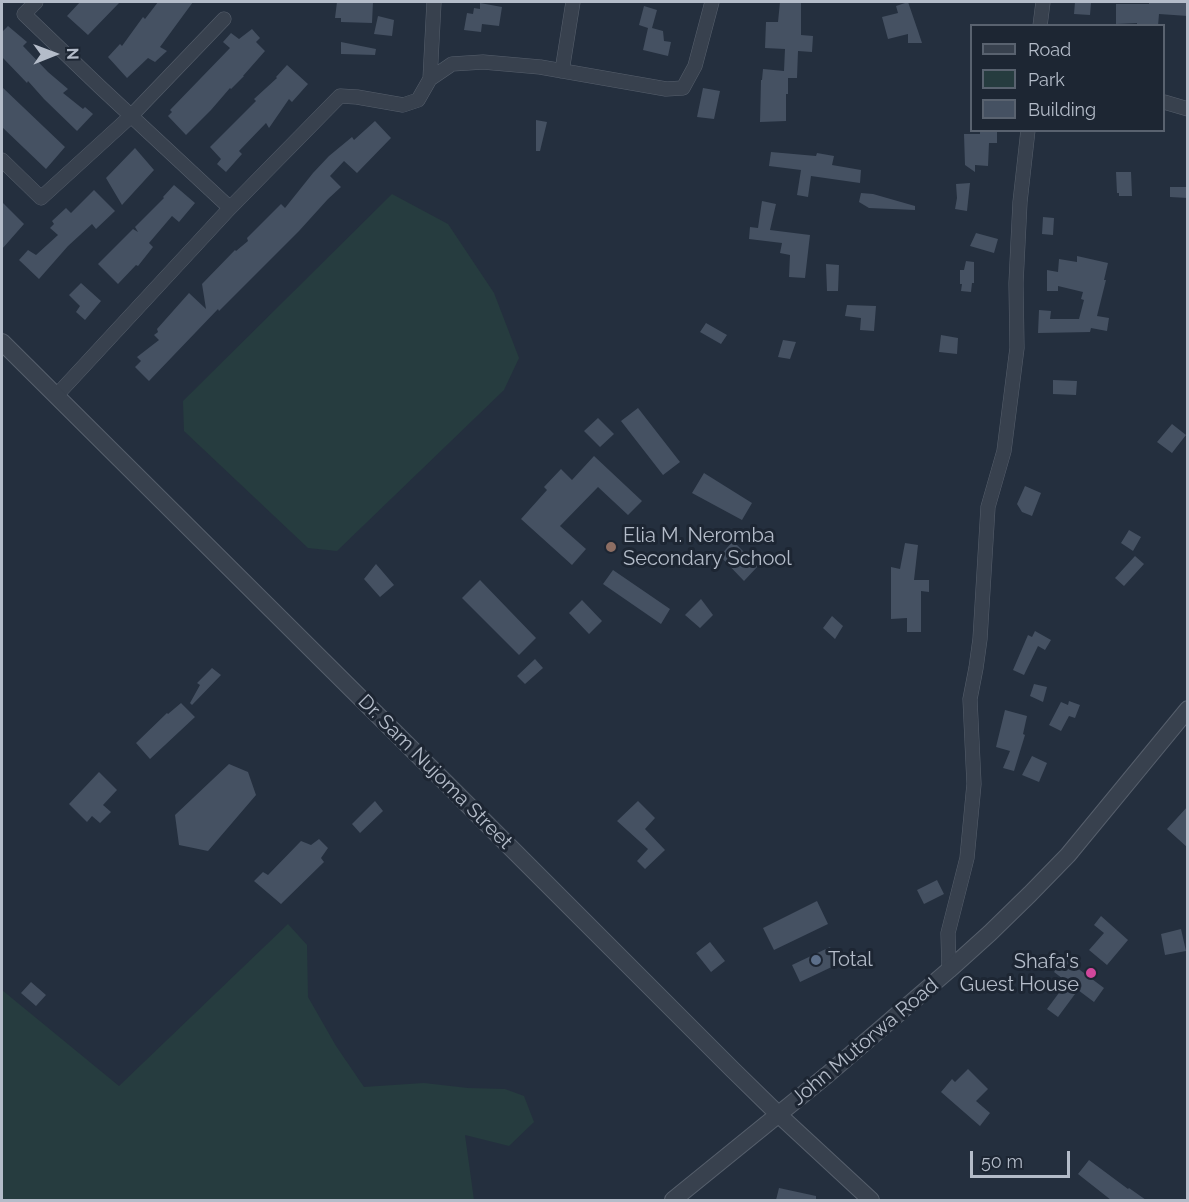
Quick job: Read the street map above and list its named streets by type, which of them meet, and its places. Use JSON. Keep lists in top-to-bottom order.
{
  "streets": {
    "street": ["Dr. Sam Nujoma Street", "John Mutorwa Road"]
  },
  "crossings": [
    ["Dr. Sam Nujoma Street", "John Mutorwa Road"]
  ],
  "places": ["Elia M. Neromba Secondary School", "Total", "Shafa's Guest House"],
  "legend": ["Road", "Park", "Building"],
  "scale_bar": "50 m",
  "north": "right"
}
